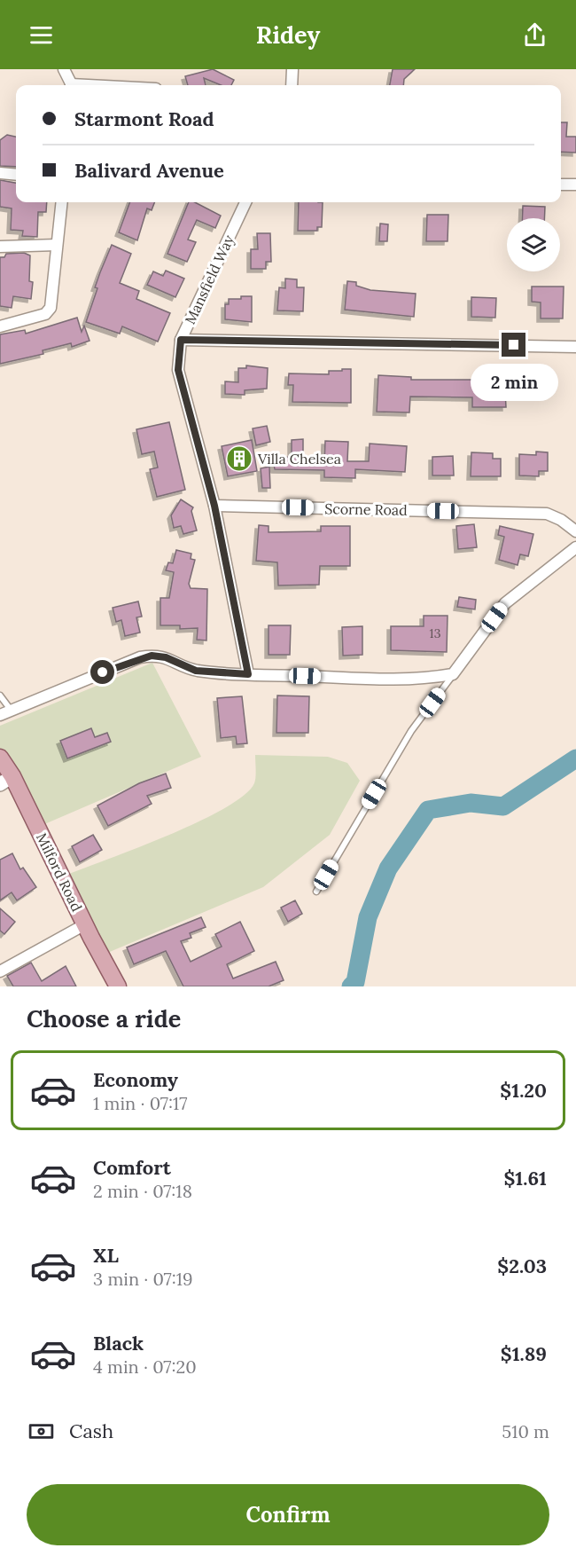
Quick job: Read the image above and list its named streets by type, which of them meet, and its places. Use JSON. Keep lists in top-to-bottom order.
{
  "streets": {
    "main road": ["Milford Road"],
    "street": ["Mansfield Way", "Scorne Road"]
  },
  "crossings": [
    ["Mansfield Way", "Scorne Road"]
  ],
  "places": {
    "building": ["Villa Chelsea"]
  },
  "house_numbers": ["13"],
  "page": {
    "header": "Ridey",
    "banner": ["Starmont Road", "Balivard Avenue"],
    "bubble": "2 min",
    "heading": "Choose a ride",
    "list": [
      {
        "name": "Economy",
        "note": "1 min · 07:17",
        "value": "$1.20"
      },
      {
        "name": "Comfort",
        "note": "2 min · 07:18",
        "value": "$1.61"
      },
      {
        "name": "XL",
        "note": "3 min · 07:19",
        "value": "$2.03"
      },
      {
        "name": "Black",
        "note": "4 min · 07:20",
        "value": "$1.89"
      }
    ],
    "pay": ["Cash", "510 m"],
    "buttons": "Confirm"
  }
}
